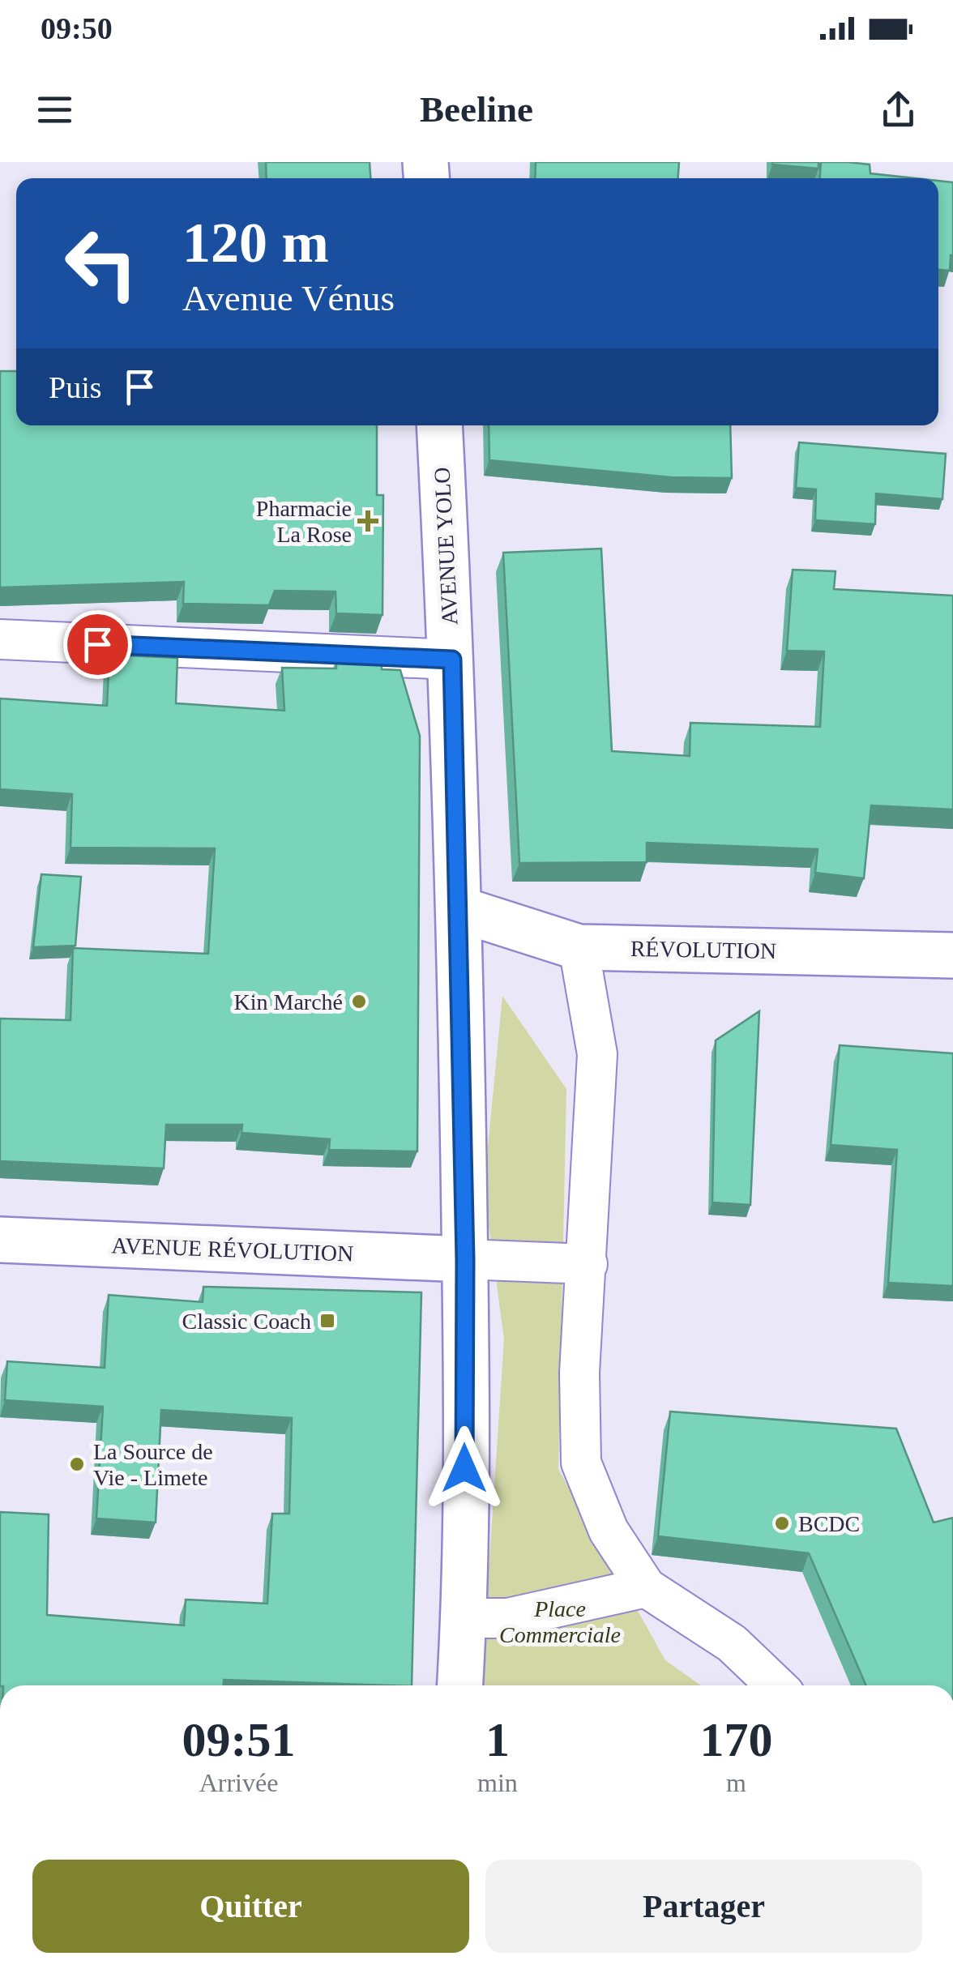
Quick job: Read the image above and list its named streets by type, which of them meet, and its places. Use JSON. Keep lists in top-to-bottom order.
{
  "streets": {
    "street": ["AVENUE YOLO", "RÉVOLUTION", "AVENUE RÉVOLUTION"]
  },
  "crossings": [
    ["AVENUE YOLO", "RÉVOLUTION"],
    ["AVENUE YOLO", "AVENUE RÉVOLUTION"]
  ],
  "parks": ["Place Commerciale"],
  "places": {
    "health": ["Pharmacie La Rose"],
    "other": ["Kin Marché", "La Source de Vie - Limete", "BCDC"],
    "transit": ["Classic Coach"]
  },
  "page": {
    "status": "09:50",
    "header": "Beeline",
    "turn": ["120 m", "Avenue Vénus"],
    "then": "Puis",
    "eta": [
      "09:51",
      "Arrivée",
      "1",
      "min",
      "170",
      "m"
    ],
    "buttons": ["Quitter", "Partager"]
  }
}
